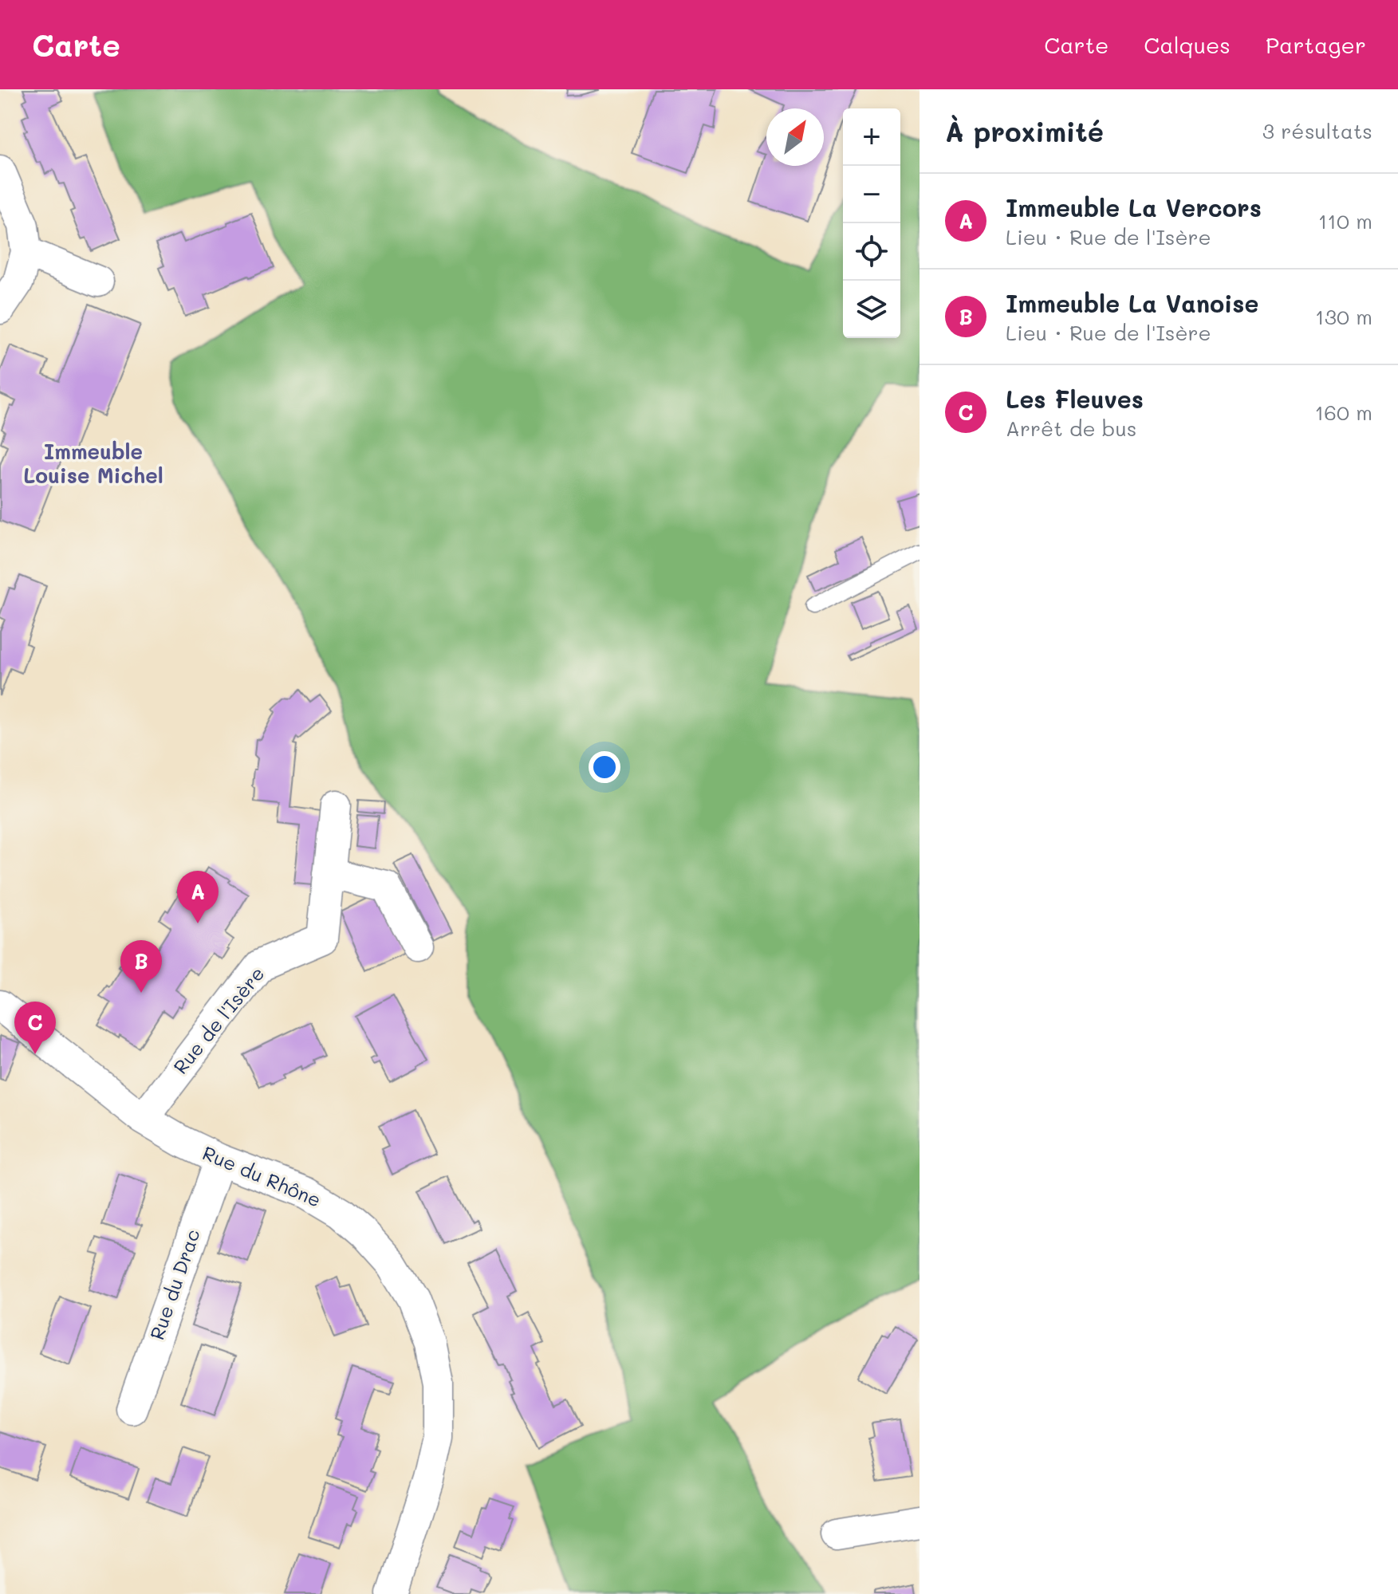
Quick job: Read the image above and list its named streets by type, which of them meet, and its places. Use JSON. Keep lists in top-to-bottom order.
{
  "streets": {
    "street": ["Rue de l'Isère", "Rue du Rhône", "Rue du Drac"]
  },
  "crossings": [
    ["Rue de l'Isère", "Rue du Rhône"],
    ["Rue du Rhône", "Rue du Drac"]
  ],
  "districts": ["Immeuble Louise Michel"],
  "north": "top right",
  "page": {
    "header": "Carte",
    "nav": ["Carte", "Calques", "Partager"],
    "heading": ["À proximité", "3 résultats"],
    "map_buttons": ["+", "−"],
    "list": [
      {
        "mark": "A",
        "name": "Immeuble La Vercors",
        "note": "Lieu · Rue de l'Isère",
        "value": "110 m"
      },
      {
        "mark": "B",
        "name": "Immeuble La Vanoise",
        "note": "Lieu · Rue de l'Isère",
        "value": "130 m"
      },
      {
        "mark": "C",
        "name": "Les Fleuves",
        "note": "Arrêt de bus",
        "value": "160 m"
      }
    ],
    "pins": ["A", "B", "C"]
  }
}
